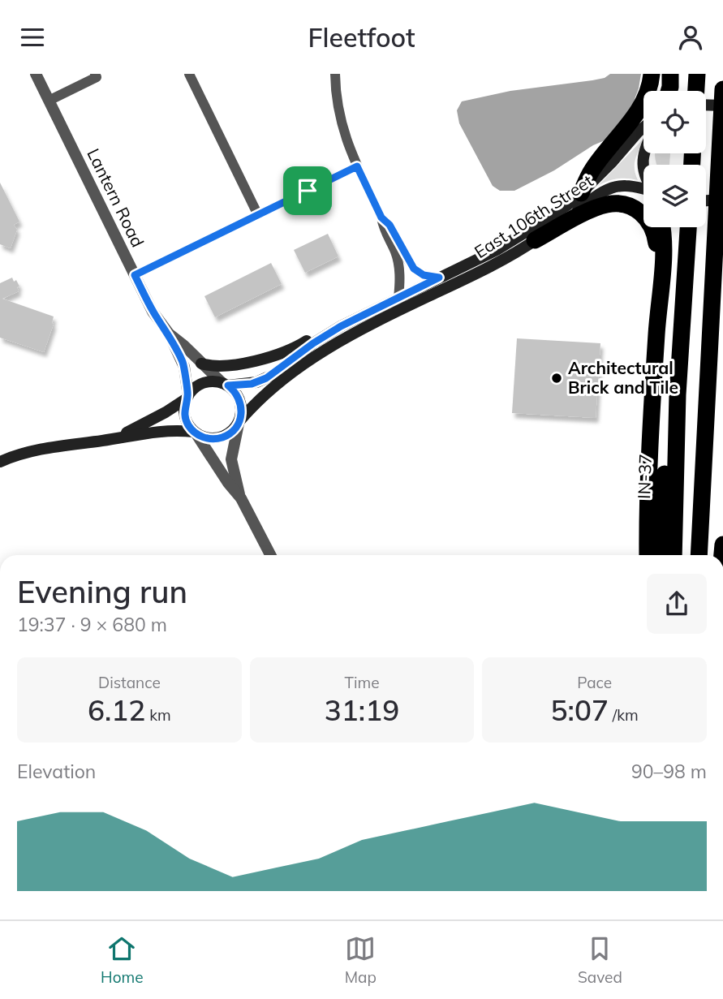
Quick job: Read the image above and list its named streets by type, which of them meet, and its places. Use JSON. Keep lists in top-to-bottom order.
{
  "streets": {
    "highway": ["IN-37"],
    "main road": ["East 106th Street"],
    "street": ["Lantern Road"]
  },
  "crossings": [
    ["Lantern Road", "East 106th Street"]
  ],
  "places": ["Architectural Brick and Tile"],
  "page": {
    "header": "Fleetfoot",
    "heading": ["Evening run", "19:37 · 9 × 680 m"],
    "stats": [
      ["Distance", "6.12 km"],
      ["Time", "31:19"],
      ["Pace", "5:07 /km"]
    ],
    "chart": ["Elevation", "90–98 m"],
    "tabs": ["Home", "Map", "Saved"]
  }
}
